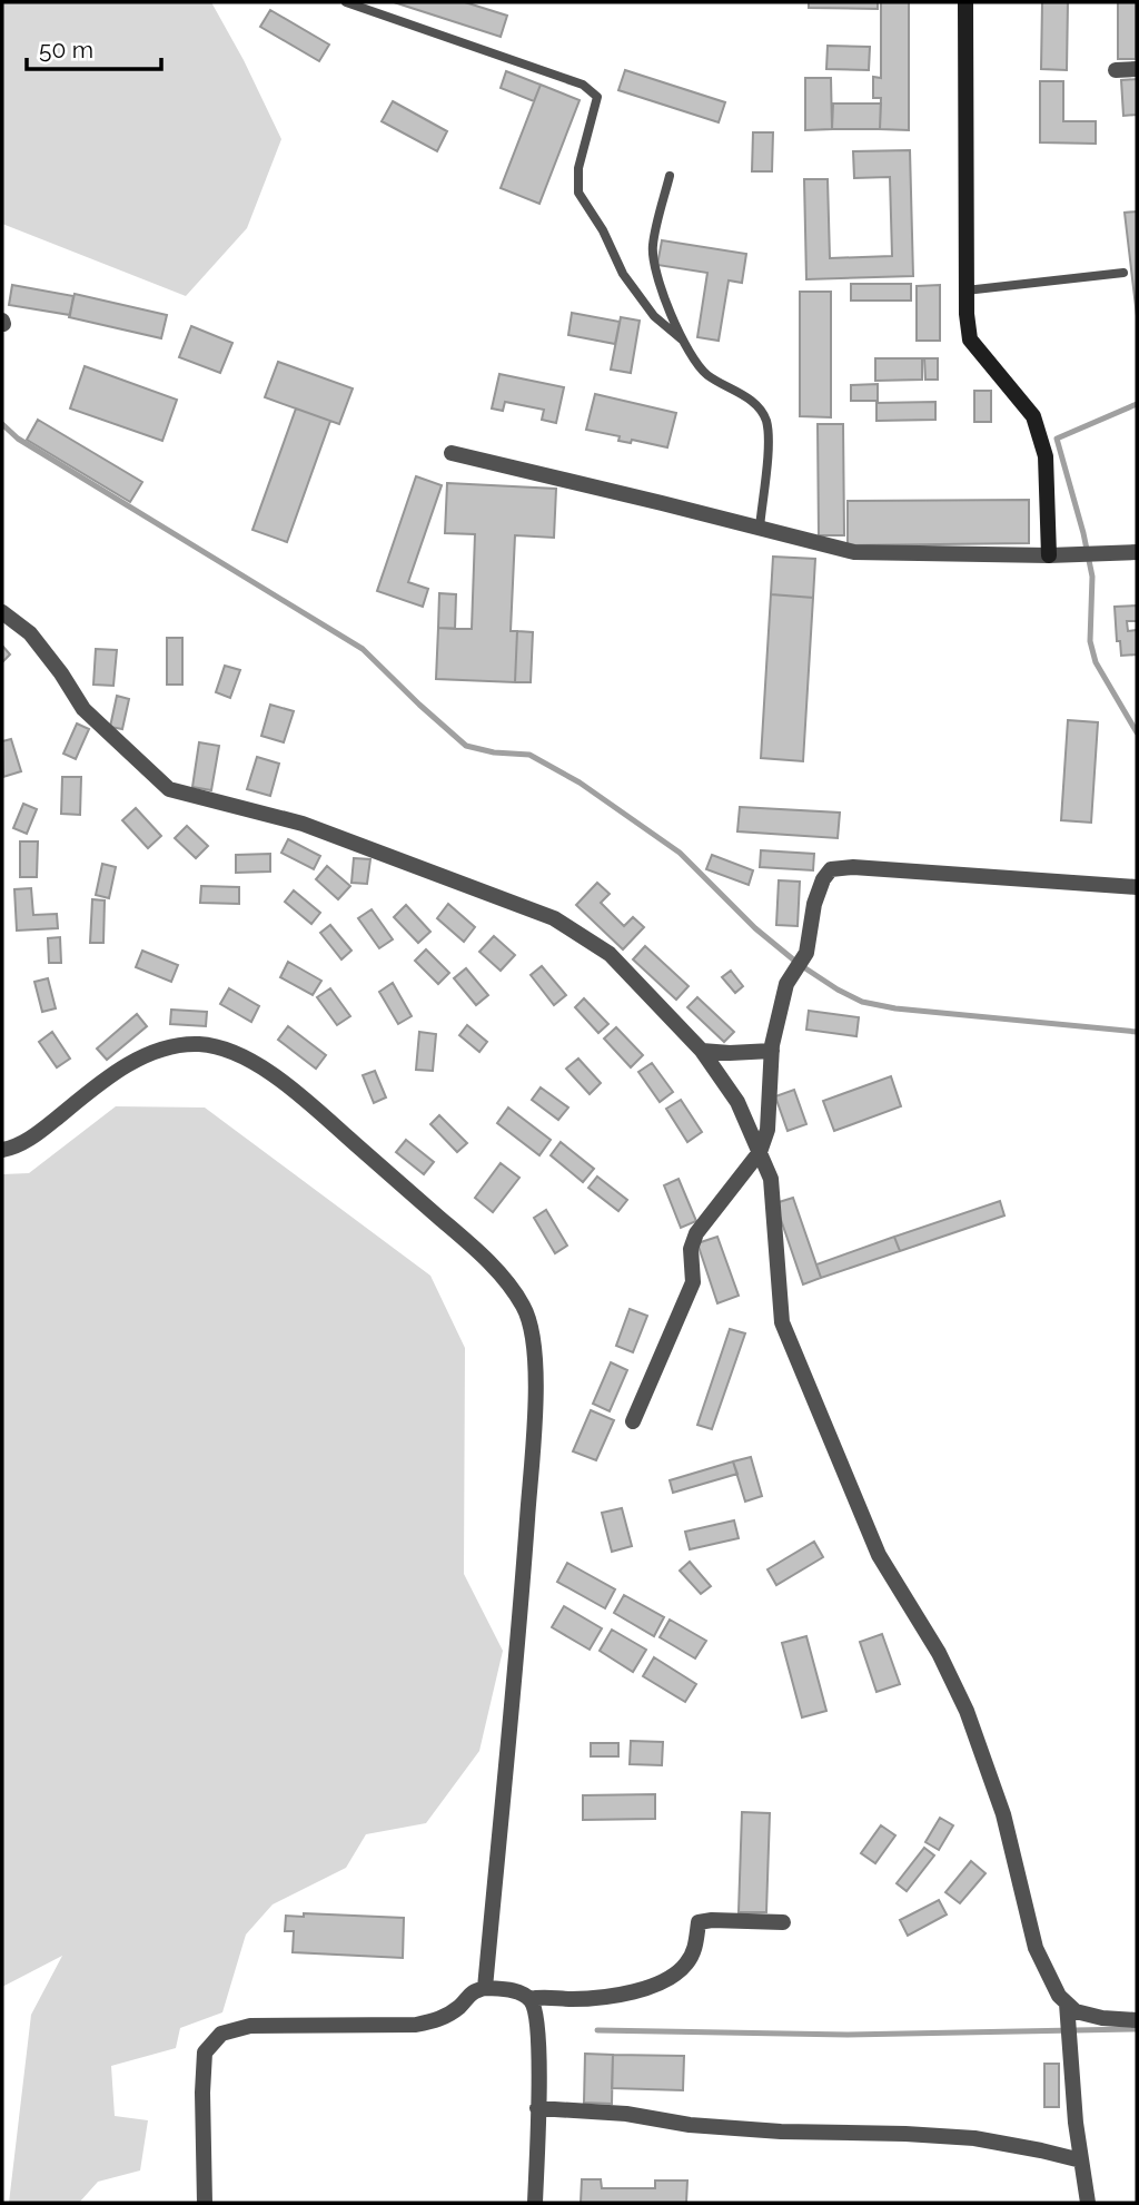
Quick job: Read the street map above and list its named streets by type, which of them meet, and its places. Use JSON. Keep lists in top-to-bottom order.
{
  "scale_bar": "50 m"
}
